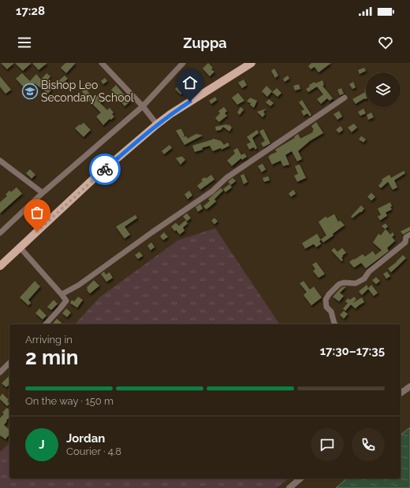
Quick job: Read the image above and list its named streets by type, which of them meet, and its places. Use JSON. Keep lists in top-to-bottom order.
{
  "places": {
    "school or university": ["Bishop Leo Secondary School"]
  },
  "page": {
    "status": "17:28",
    "header": "Zuppa",
    "heading": ["2 min", "Arriving in", "17:30–17:35"],
    "panel": ["Jordan", "Courier · 4.8"],
    "bar": "On the way · 150 m",
    "round": "J"
  }
}
